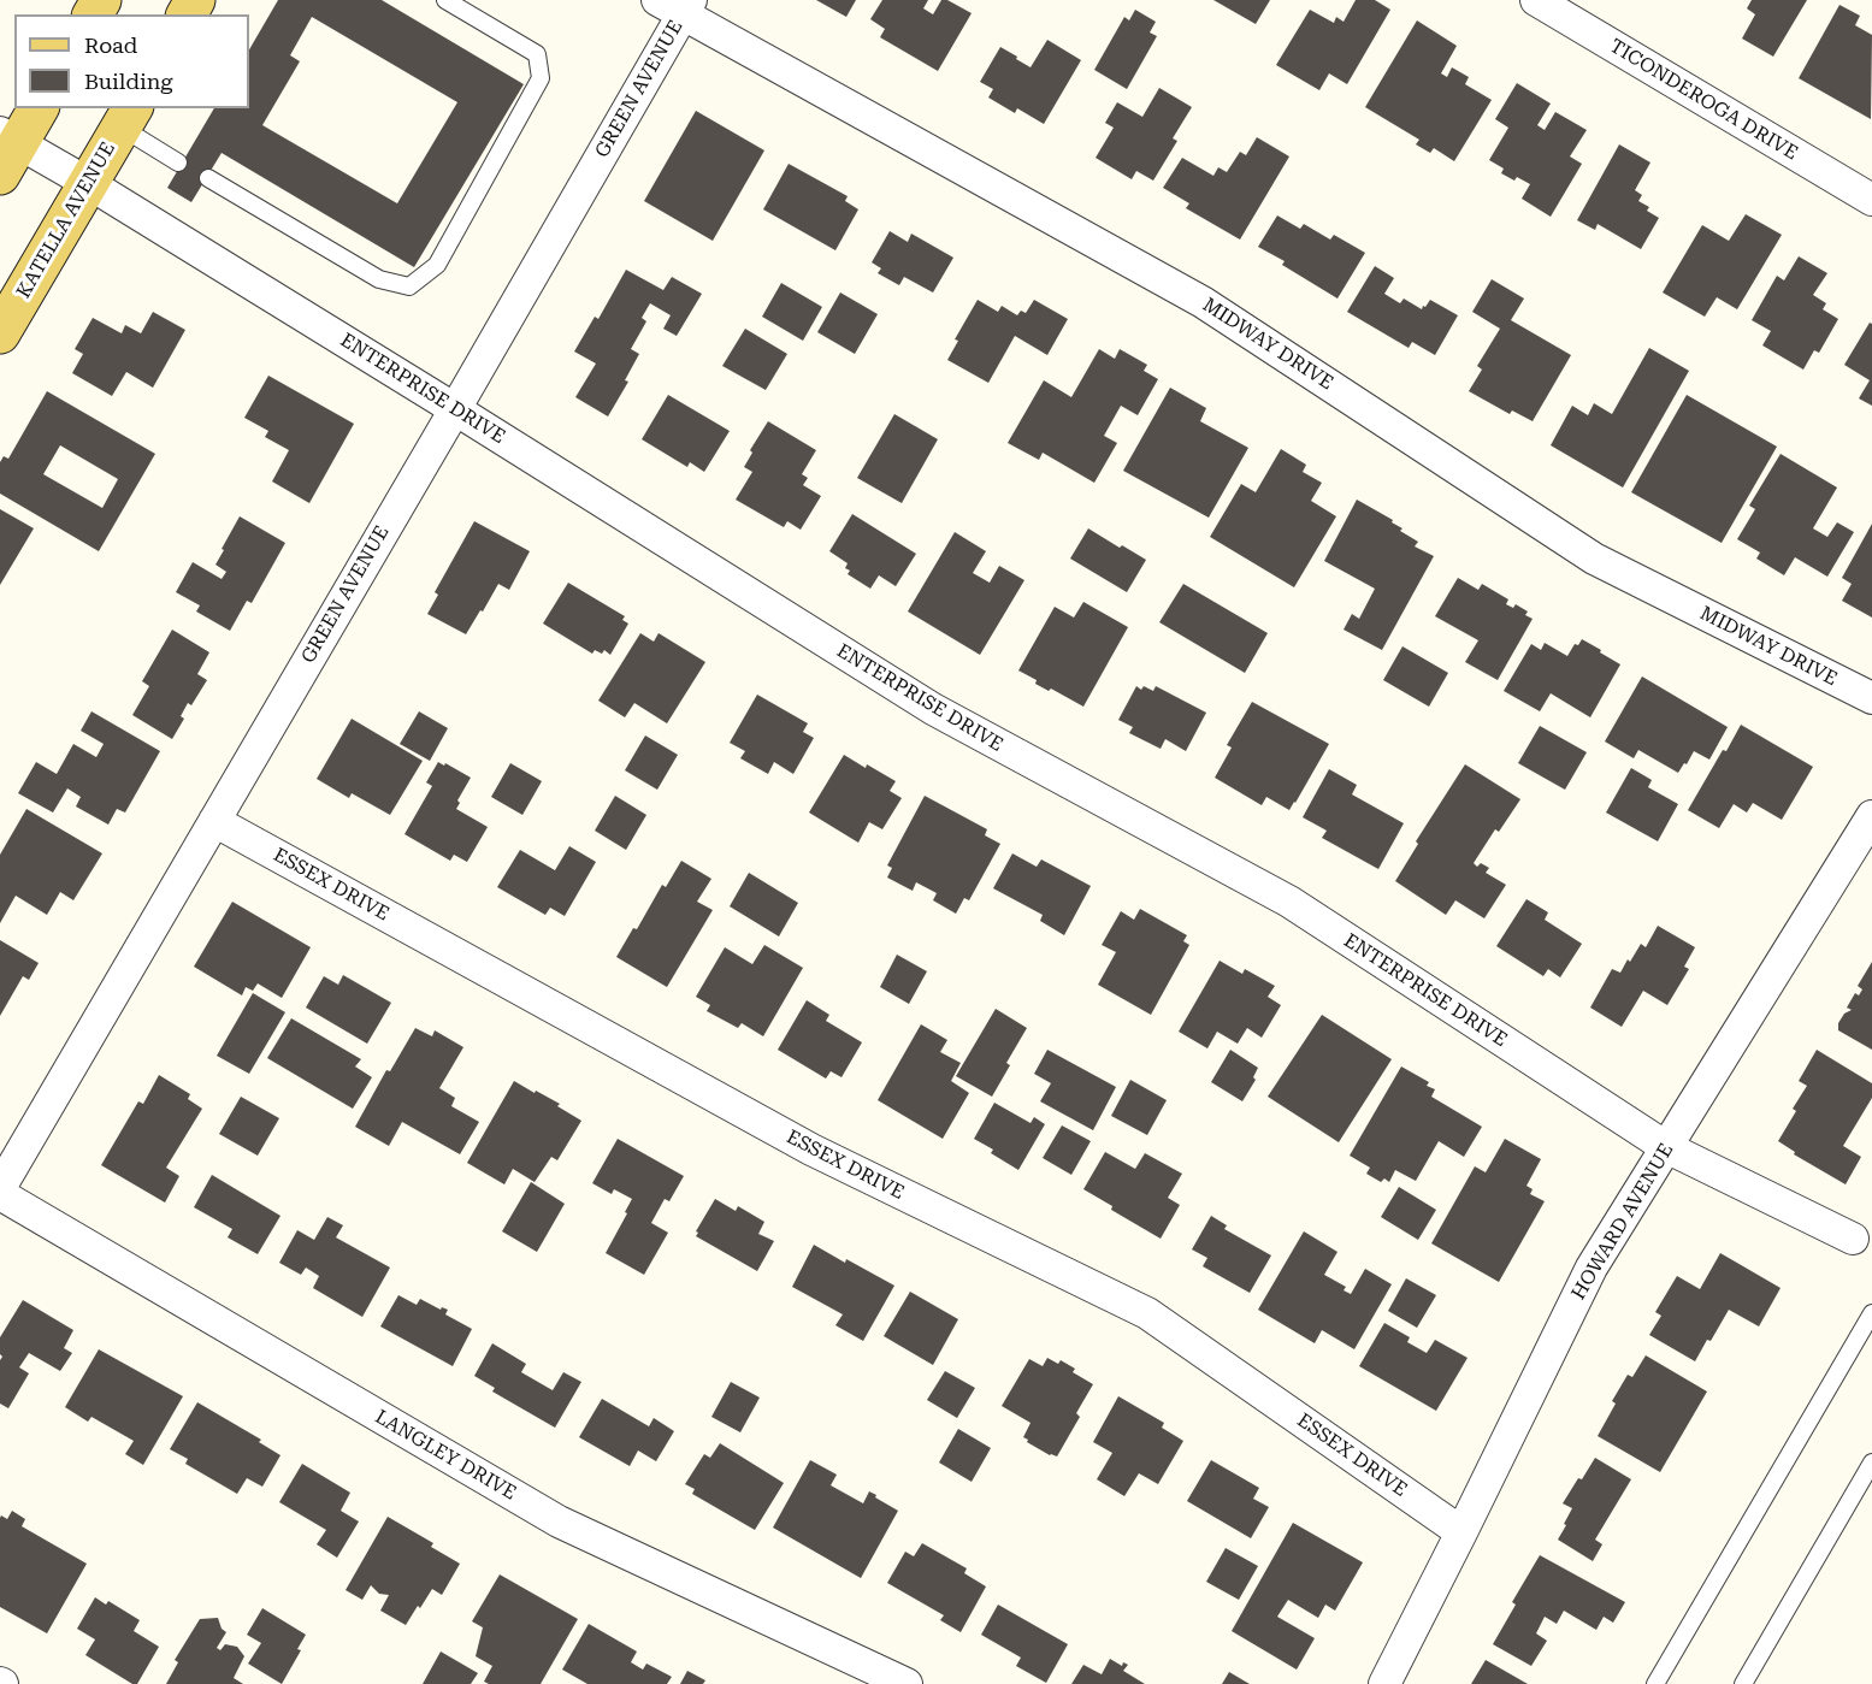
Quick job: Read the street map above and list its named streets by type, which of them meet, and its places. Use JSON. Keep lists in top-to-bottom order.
{
  "streets": {
    "main road": ["KATELLA AVENUE"],
    "street": [
      "GREEN AVENUE",
      "TICONDEROGA DRIVE",
      "MIDWAY DRIVE",
      "ENTERPRISE DRIVE",
      "ESSEX DRIVE",
      "HOWARD AVENUE",
      "LANGLEY DRIVE"
    ]
  },
  "crossings": [
    ["GREEN AVENUE", "MIDWAY DRIVE"],
    ["GREEN AVENUE", "ENTERPRISE DRIVE"],
    ["GREEN AVENUE", "ESSEX DRIVE"],
    ["KATELLA AVENUE", "ENTERPRISE DRIVE"],
    ["ENTERPRISE DRIVE", "HOWARD AVENUE"],
    ["ESSEX DRIVE", "HOWARD AVENUE"]
  ],
  "legend": ["Road", "Building"]
}
